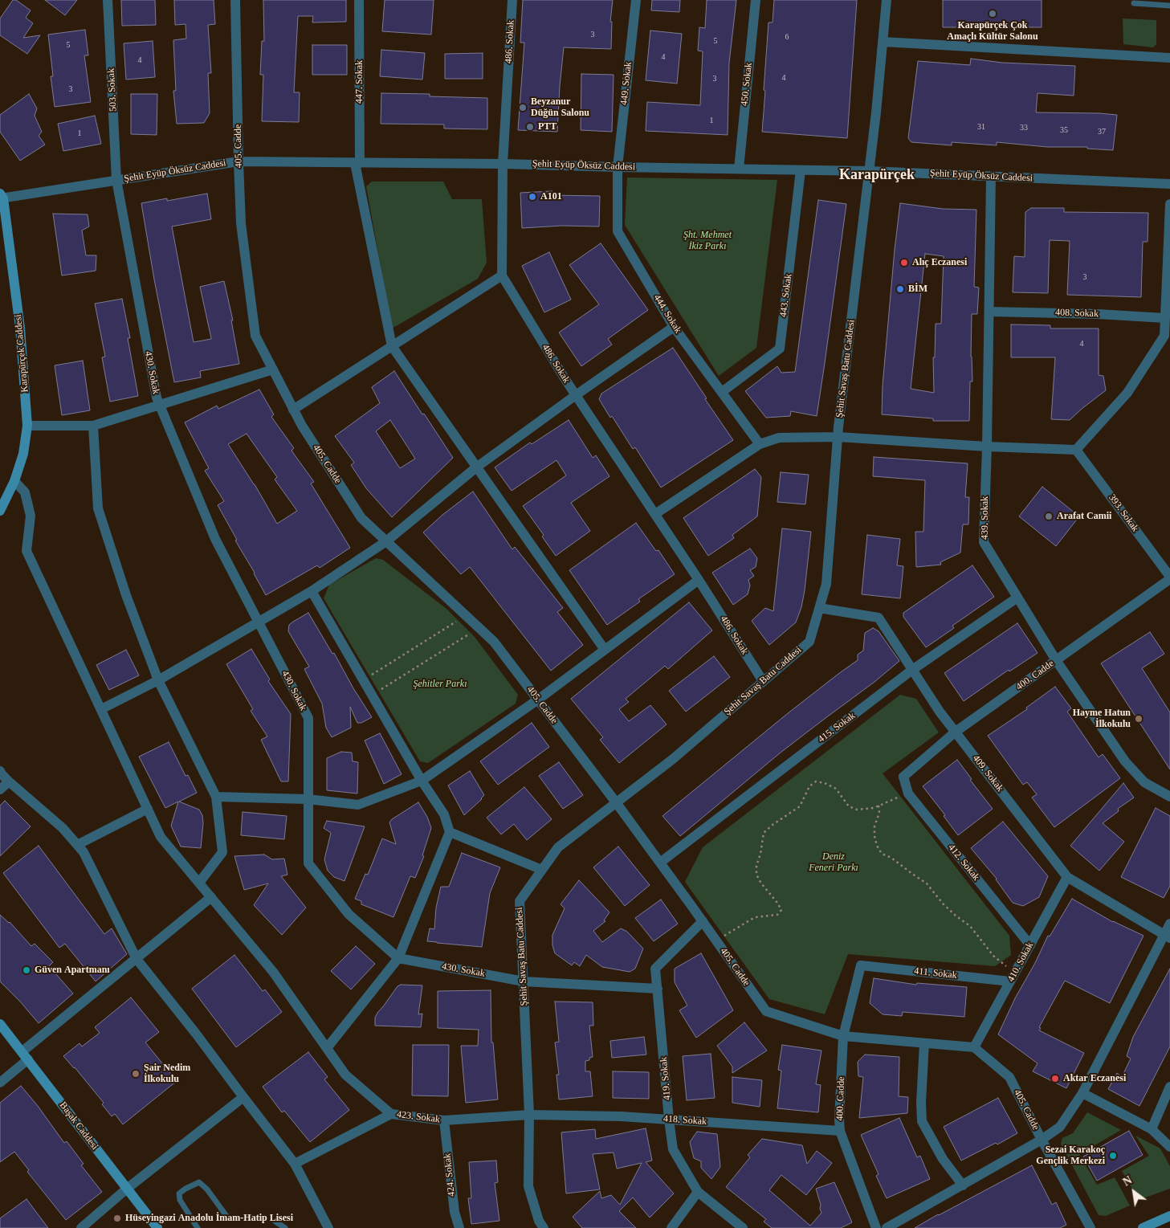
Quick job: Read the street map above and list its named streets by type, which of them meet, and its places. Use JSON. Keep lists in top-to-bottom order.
{
  "streets": {
    "main road": ["Karapürçek Caddesi", "Başak Caddesi"],
    "street": [
      "486. Sokak",
      "447. Sokak",
      "449. Sokak",
      "450. Sokak",
      "503. Sokak",
      "405. Cadde",
      "Şehit Eyüp Öksüz Caddesi",
      "443. Sokak",
      "408. Sokak",
      "444. Sokak",
      "Şehit Savaş Batu Caddesi",
      "430. Sokak",
      "393. Sokak",
      "439. Sokak",
      "400. Cadde",
      "415. Sokak",
      "409. Sokak",
      "412. Sokak",
      "410. Sokak",
      "411. Sokak",
      "419. Sokak",
      "423. Sokak",
      "418. Sokak",
      "424. Sokak"
    ]
  },
  "crossings": [
    ["486. Sokak", "Şehit Eyüp Öksüz Caddesi"],
    ["486. Sokak", "Şehit Savaş Batu Caddesi"],
    ["447. Sokak", "Şehit Eyüp Öksüz Caddesi"],
    ["449. Sokak", "Şehit Eyüp Öksüz Caddesi"],
    ["449. Sokak", "444. Sokak"],
    ["450. Sokak", "Şehit Eyüp Öksüz Caddesi"],
    ["503. Sokak", "Şehit Eyüp Öksüz Caddesi"],
    ["503. Sokak", "430. Sokak"],
    ["405. Cadde", "Şehit Eyüp Öksüz Caddesi"],
    ["405. Cadde", "Şehit Savaş Batu Caddesi"],
    ["405. Cadde", "400. Cadde"],
    ["405. Cadde", "415. Sokak"],
    ["405. Cadde", "410. Sokak"],
    ["405. Cadde", "419. Sokak"],
    ["Şehit Eyüp Öksüz Caddesi", "443. Sokak"],
    ["Şehit Eyüp Öksüz Caddesi", "444. Sokak"],
    ["Şehit Eyüp Öksüz Caddesi", "Karapürçek Caddesi"],
    ["Şehit Eyüp Öksüz Caddesi", "Şehit Savaş Batu Caddesi"],
    ["Şehit Eyüp Öksüz Caddesi", "430. Sokak"],
    ["Şehit Eyüp Öksüz Caddesi", "439. Sokak"],
    ["443. Sokak", "444. Sokak"],
    ["408. Sokak", "439. Sokak"],
    ["Şehit Savaş Batu Caddesi", "430. Sokak"],
    ["Şehit Savaş Batu Caddesi", "409. Sokak"],
    ["Şehit Savaş Batu Caddesi", "423. Sokak"],
    ["Şehit Savaş Batu Caddesi", "418. Sokak"],
    ["430. Sokak", "419. Sokak"],
    ["393. Sokak", "400. Cadde"],
    ["439. Sokak", "400. Cadde"],
    ["439. Sokak", "415. Sokak"],
    ["400. Cadde", "409. Sokak"],
    ["400. Cadde", "412. Sokak"],
    ["400. Cadde", "411. Sokak"],
    ["400. Cadde", "418. Sokak"],
    ["415. Sokak", "409. Sokak"],
    ["409. Sokak", "410. Sokak"],
    ["412. Sokak", "410. Sokak"],
    ["410. Sokak", "411. Sokak"],
    ["419. Sokak", "418. Sokak"],
    ["423. Sokak", "418. Sokak"],
    ["423. Sokak", "424. Sokak"]
  ],
  "districts": ["Karapürçek"],
  "parks": ["Şht. Mehmet İkiz Parkı", "Şehitler Parkı", "Deniz Feneri Parkı"],
  "places": [
    "Karapürçek Çok Amaçlı Kültür Salonu",
    "Beyzanur Düğün Salonu",
    "PTT",
    "A101",
    "Alıç Eczanesi",
    "BİM",
    "Arafat Camii",
    "Hayme Hatun İlkokulu",
    "Güven Apartmanı",
    "Şair Nedim İlkokulu",
    "Aktar Eczanesi",
    "Sezai Karakoç Gençlik Merkezi",
    "Hüseyingazi Anadolu İmam-Hatip Lisesi"
  ],
  "house_numbers": [
    "3",
    "6",
    "5",
    "5",
    "4",
    "4",
    "4",
    "3",
    "3",
    "1",
    "31",
    "33",
    "35",
    "37",
    "1",
    "3",
    "4"
  ],
  "north": "top left"
}
